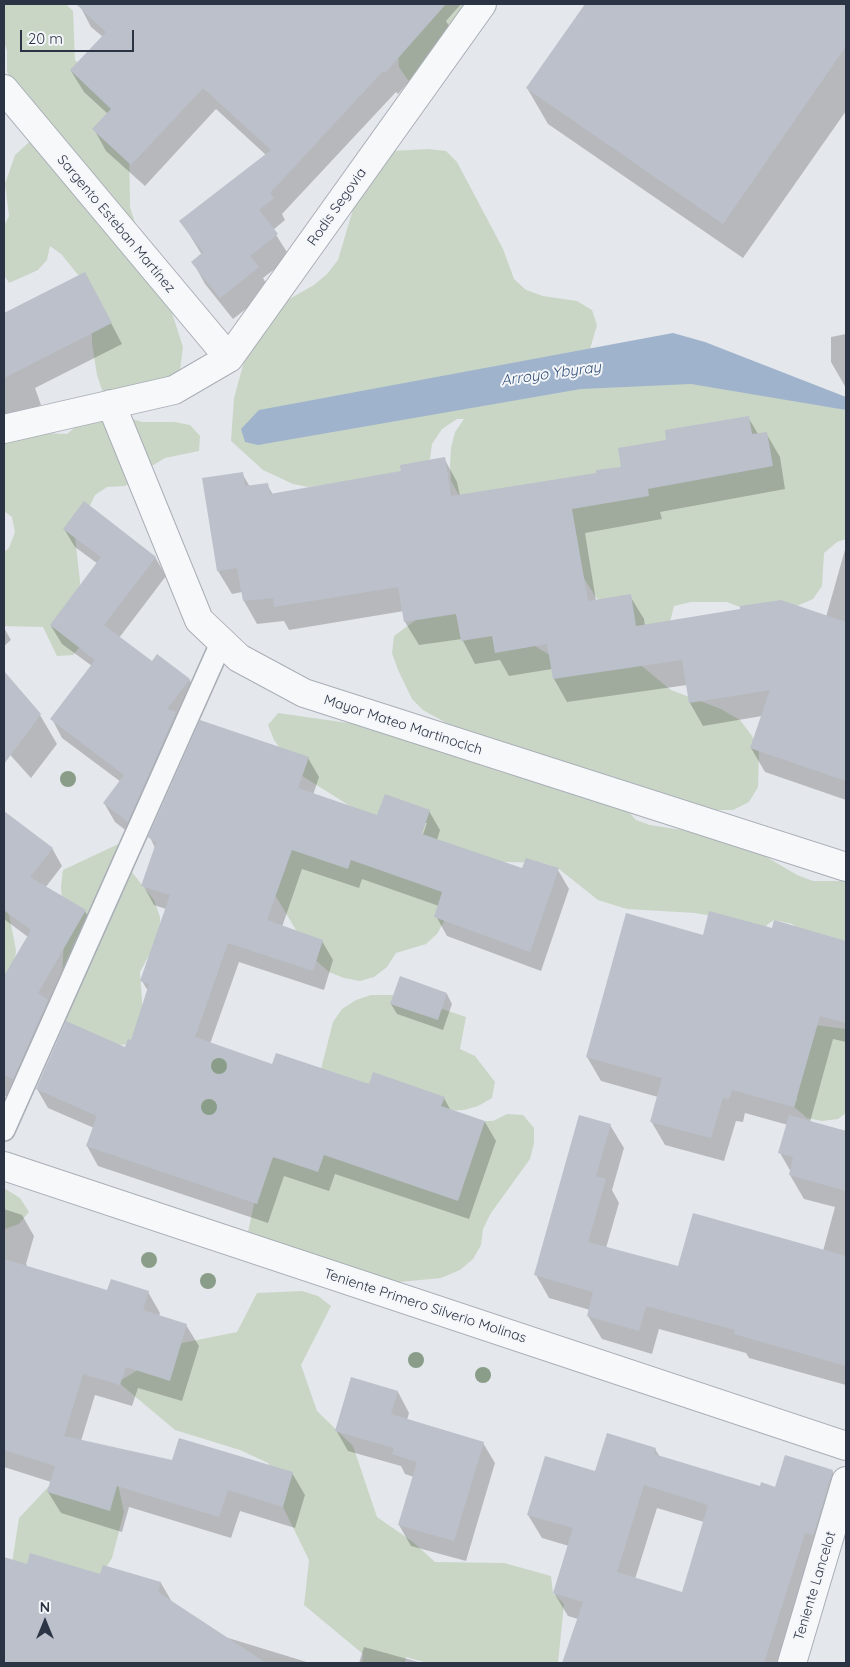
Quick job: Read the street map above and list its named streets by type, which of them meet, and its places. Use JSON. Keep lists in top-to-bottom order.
{
  "streets": {
    "street": [
      "Rodis Segovia",
      "Sargento Esteban Martínez",
      "Mayor Mateo Martinocich",
      "Teniente Primero Silverio Molinas",
      "Teniente Lancelot"
    ]
  },
  "crossings": [
    ["Rodis Segovia", "Sargento Esteban Martínez"],
    ["Rodis Segovia", "Mayor Mateo Martinocich"]
  ],
  "water": ["Arroyo Ybyray"],
  "scale_bar": "20 m",
  "north": "top"
}
